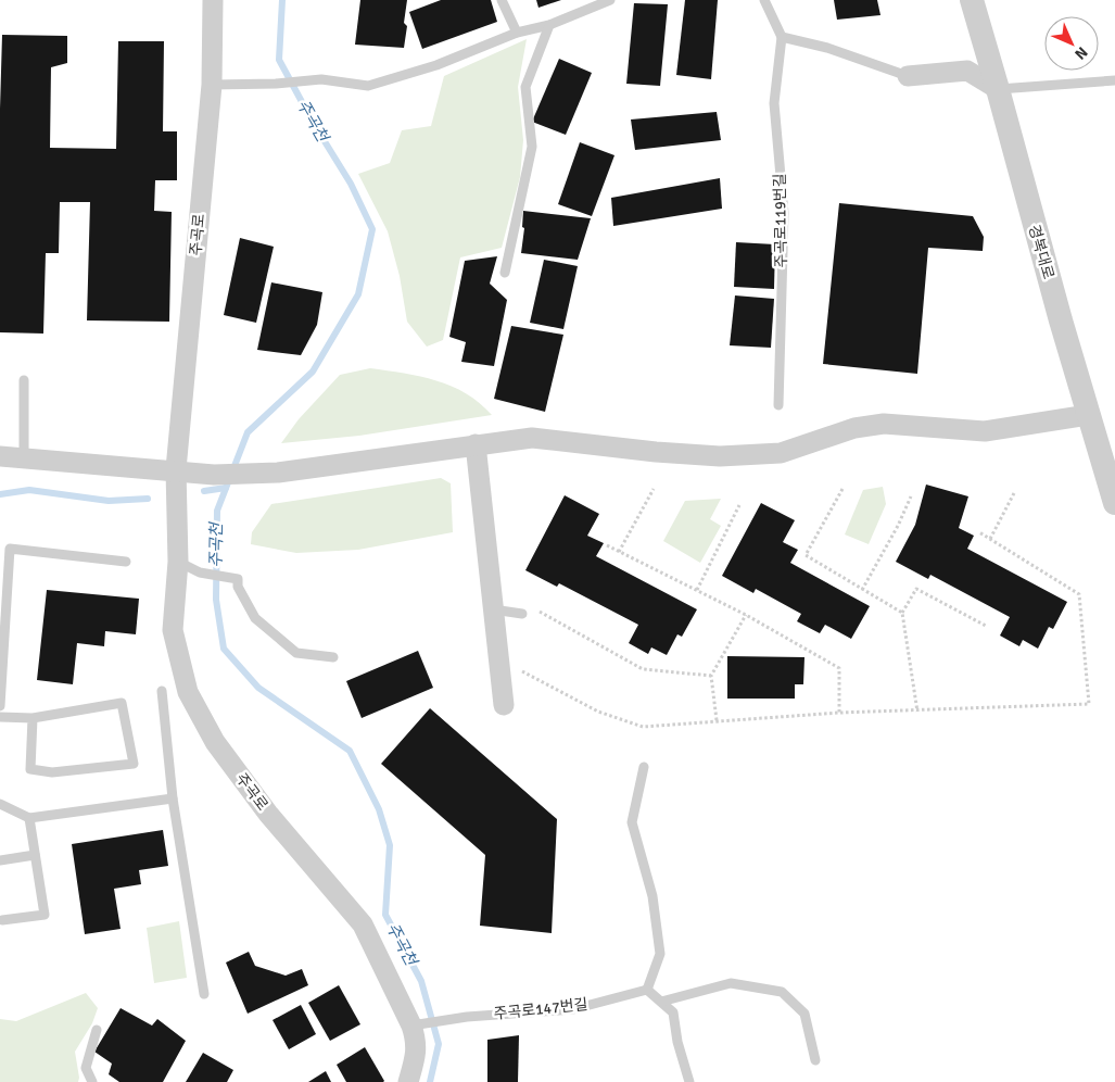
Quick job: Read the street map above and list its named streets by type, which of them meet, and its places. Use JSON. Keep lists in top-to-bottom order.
{
  "streets": {
    "street": ["주곡로", "경복대로"],
    "lane": ["주곡로119번길", "주곡로147번길"]
  },
  "crossings": [
    ["주곡로", "주곡로147번길"]
  ],
  "water": ["주곡천"],
  "north": "bottom right"
}
